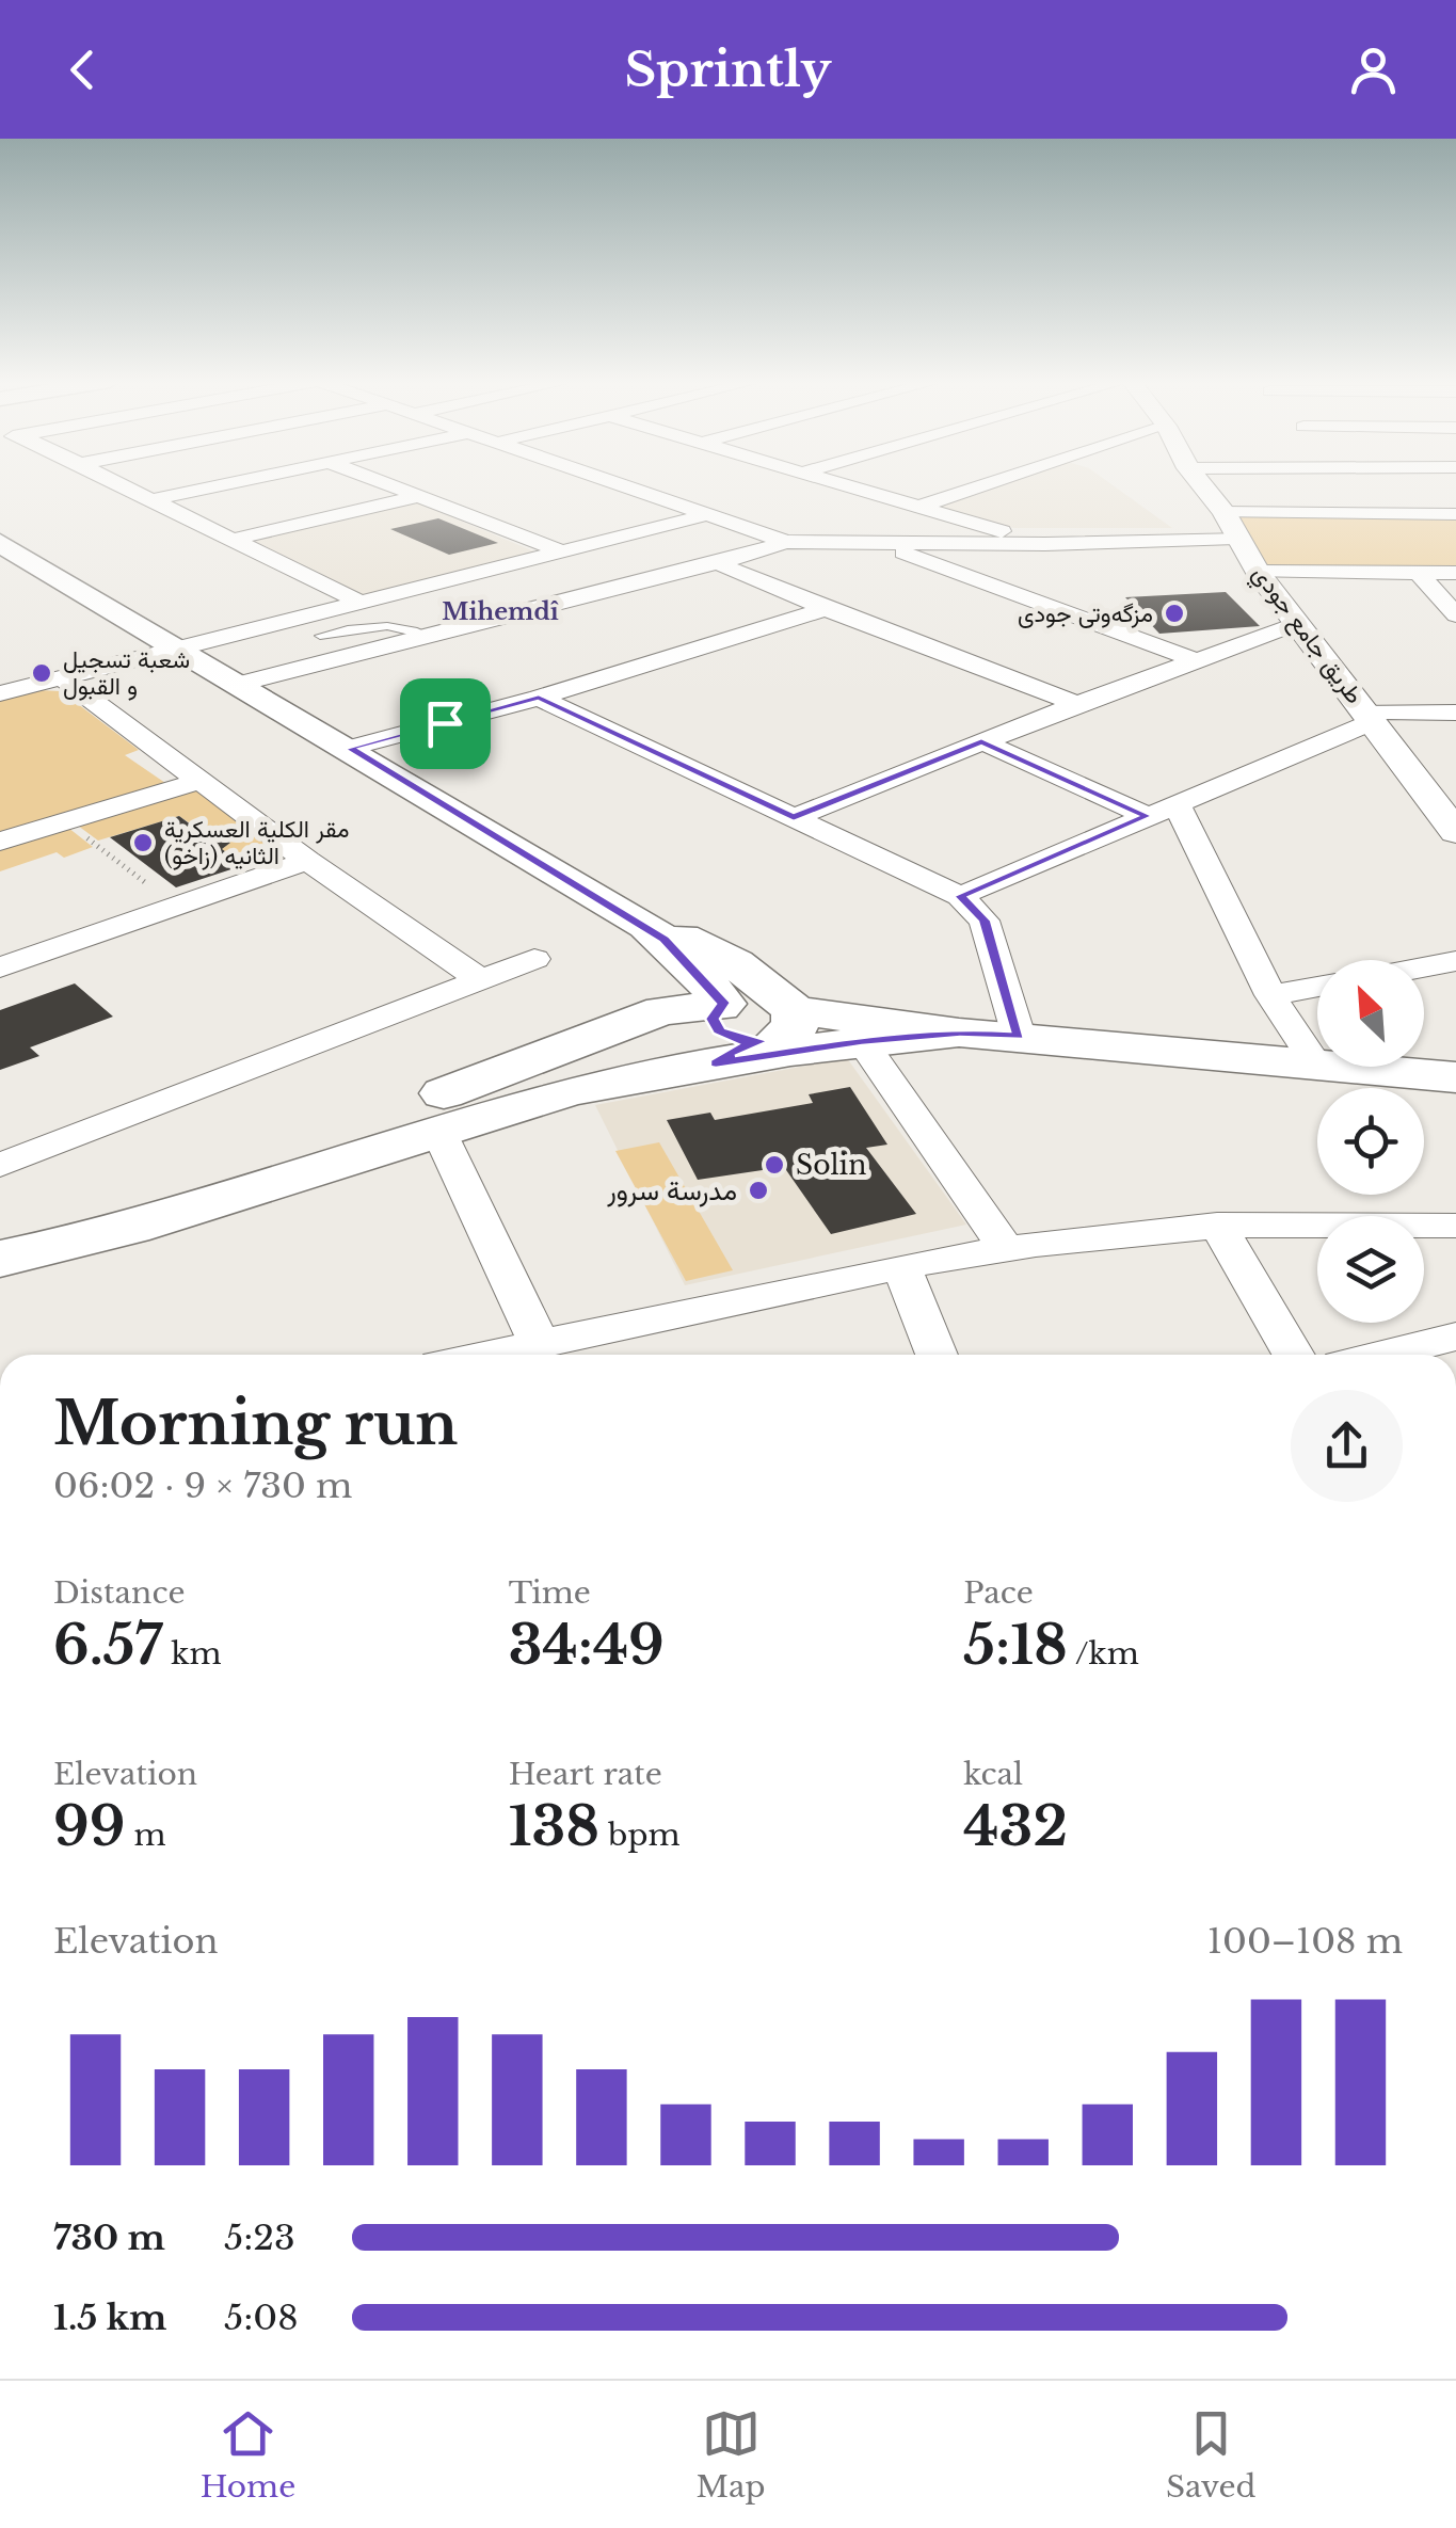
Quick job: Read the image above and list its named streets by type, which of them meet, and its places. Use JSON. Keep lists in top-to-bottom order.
{
  "streets": {
    "street": ["طريق جامع جودي"]
  },
  "districts": ["Mihemdî"],
  "places": [
    "مزگەوتی جودی",
    "شعبة تسجيل و القبول",
    "مقر الكلية العسكرية الثانيه (زاخو)",
    "Solin",
    "مدرسة سرور"
  ],
  "north": "top left",
  "page": {
    "header": "Sprintly",
    "heading": ["Morning run", "06:02 · 9 × 730 m"],
    "stats": [
      ["Distance", "6.57 km"],
      ["Time", "34:49"],
      ["Pace", "5:18 /km"],
      ["Elevation", "99 m"],
      ["Heart rate", "138 bpm"],
      ["kcal", "432"]
    ],
    "chart": ["Elevation", "100–108 m"],
    "list": [
      {
        "name": "730 m",
        "note": "5:23"
      },
      {
        "name": "1.5 km",
        "note": "5:08"
      }
    ],
    "tabs": ["Home", "Map", "Saved"]
  }
}
